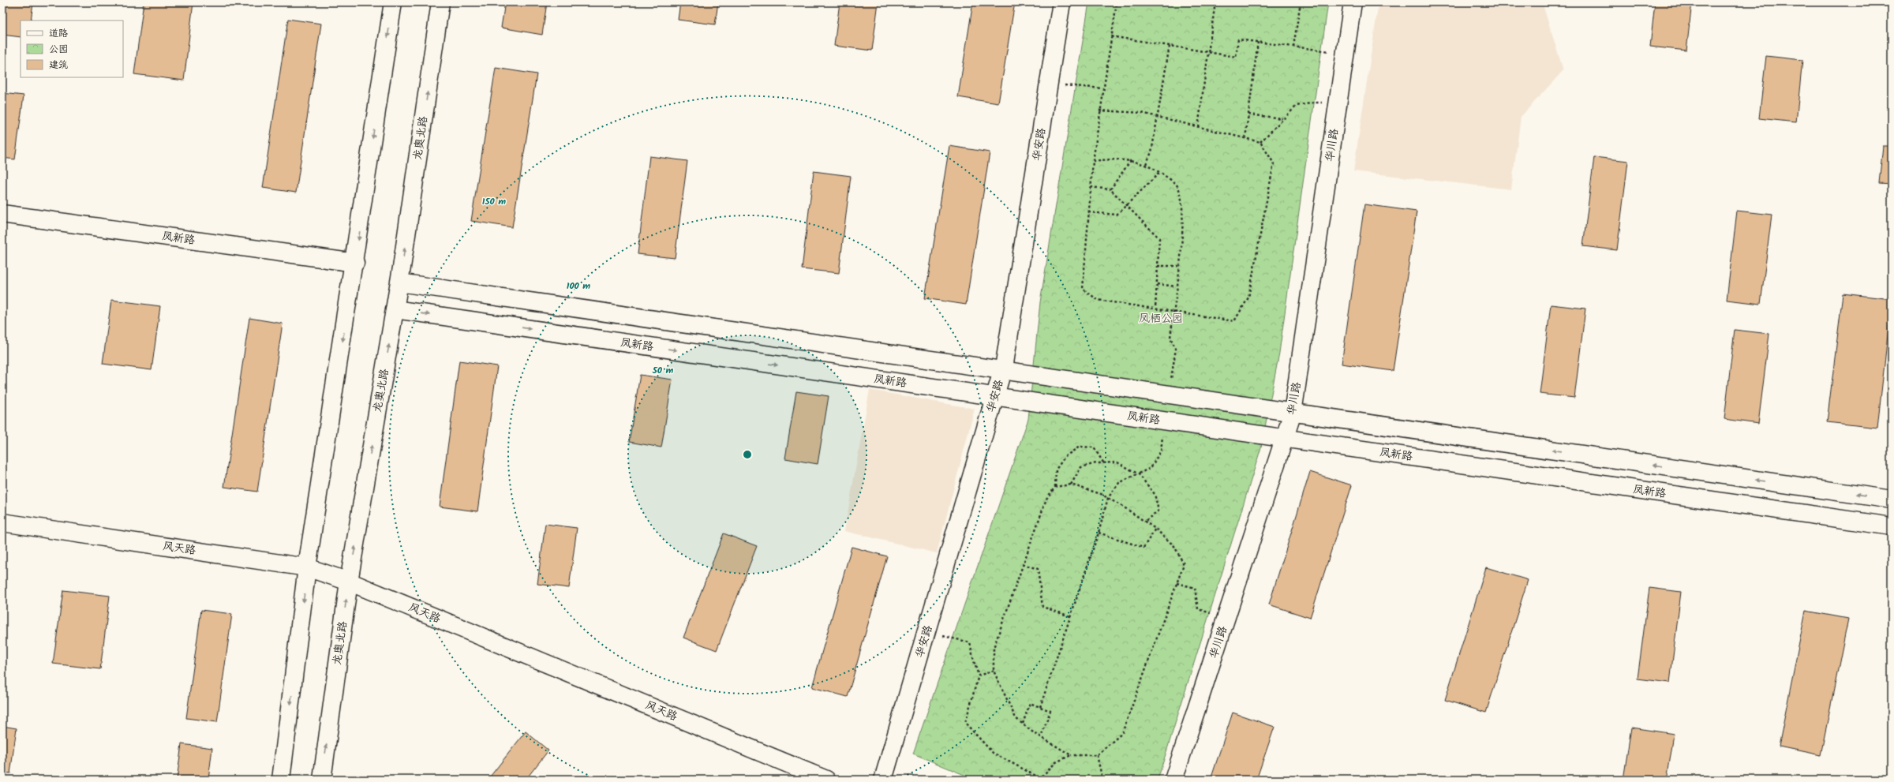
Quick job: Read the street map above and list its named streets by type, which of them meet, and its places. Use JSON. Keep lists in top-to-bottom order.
{
  "streets": {
    "main road": [
      "龙奥北路",
      "华安路",
      "华川路",
      "凤新路",
      "风天路"
    ]
  },
  "crossings": [
    ["龙奥北路", "凤新路"],
    ["龙奥北路", "风天路"],
    ["华安路", "凤新路"],
    ["华川路", "凤新路"]
  ],
  "parks": ["凤栖公园"],
  "legend": ["道路", "公园", "建筑"],
  "rings": ["150 m", "100 m", "50 m"]
}
